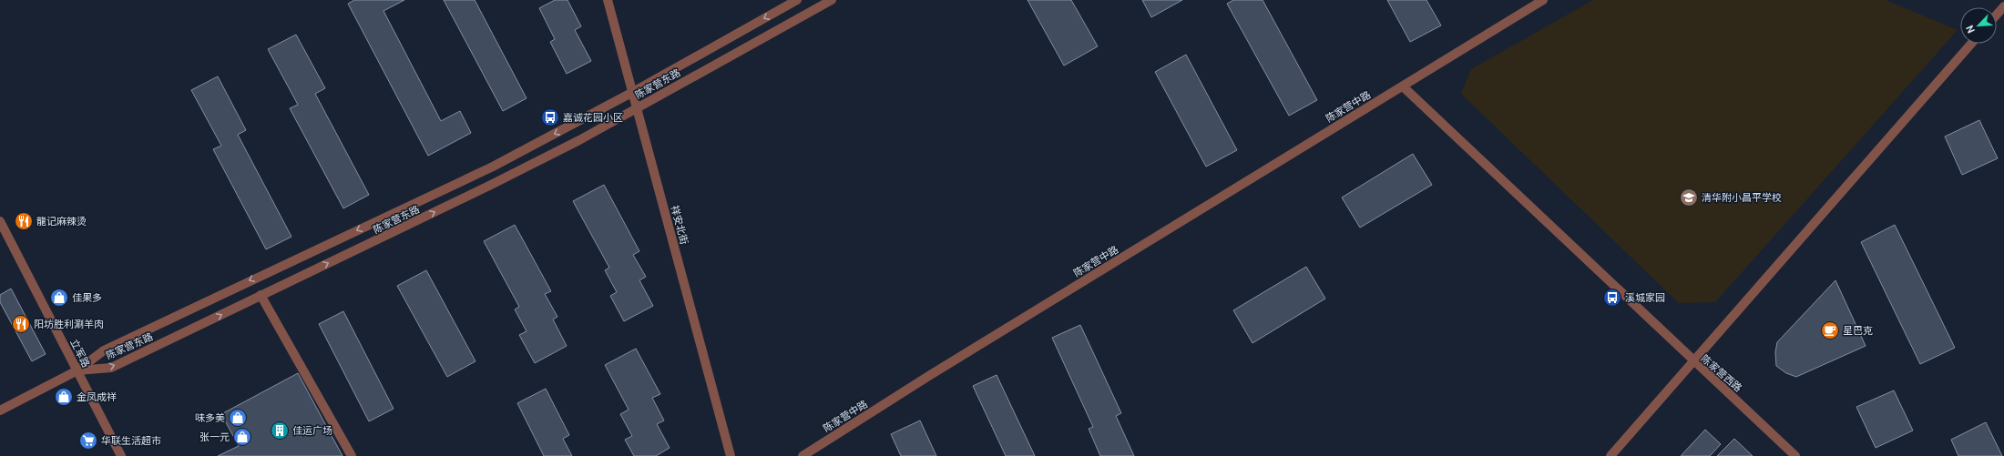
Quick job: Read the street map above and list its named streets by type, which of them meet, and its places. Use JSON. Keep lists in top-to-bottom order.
{
  "streets": {
    "street": [
      "陈家营东路",
      "陈家营中路",
      "祥安北街",
      "立军路",
      "陈家营西路"
    ]
  },
  "crossings": [
    ["陈家营东路", "祥安北街"],
    ["陈家营东路", "立军路"]
  ],
  "places": {
    "bus stop": ["嘉诚花园小区", "溪城家园"],
    "school or university": ["清华附小昌平学校"],
    "restaurant": ["龍记麻辣烫", "阳坊胜利涮羊肉"],
    "shop": [
      "佳果多",
      "金凤成祥",
      "味多美",
      "张一元"
    ],
    "cafe": ["星巴克"],
    "building": ["佳运广场"],
    "supermarket": ["华联生活超市"]
  },
  "north": "bottom left"
}
